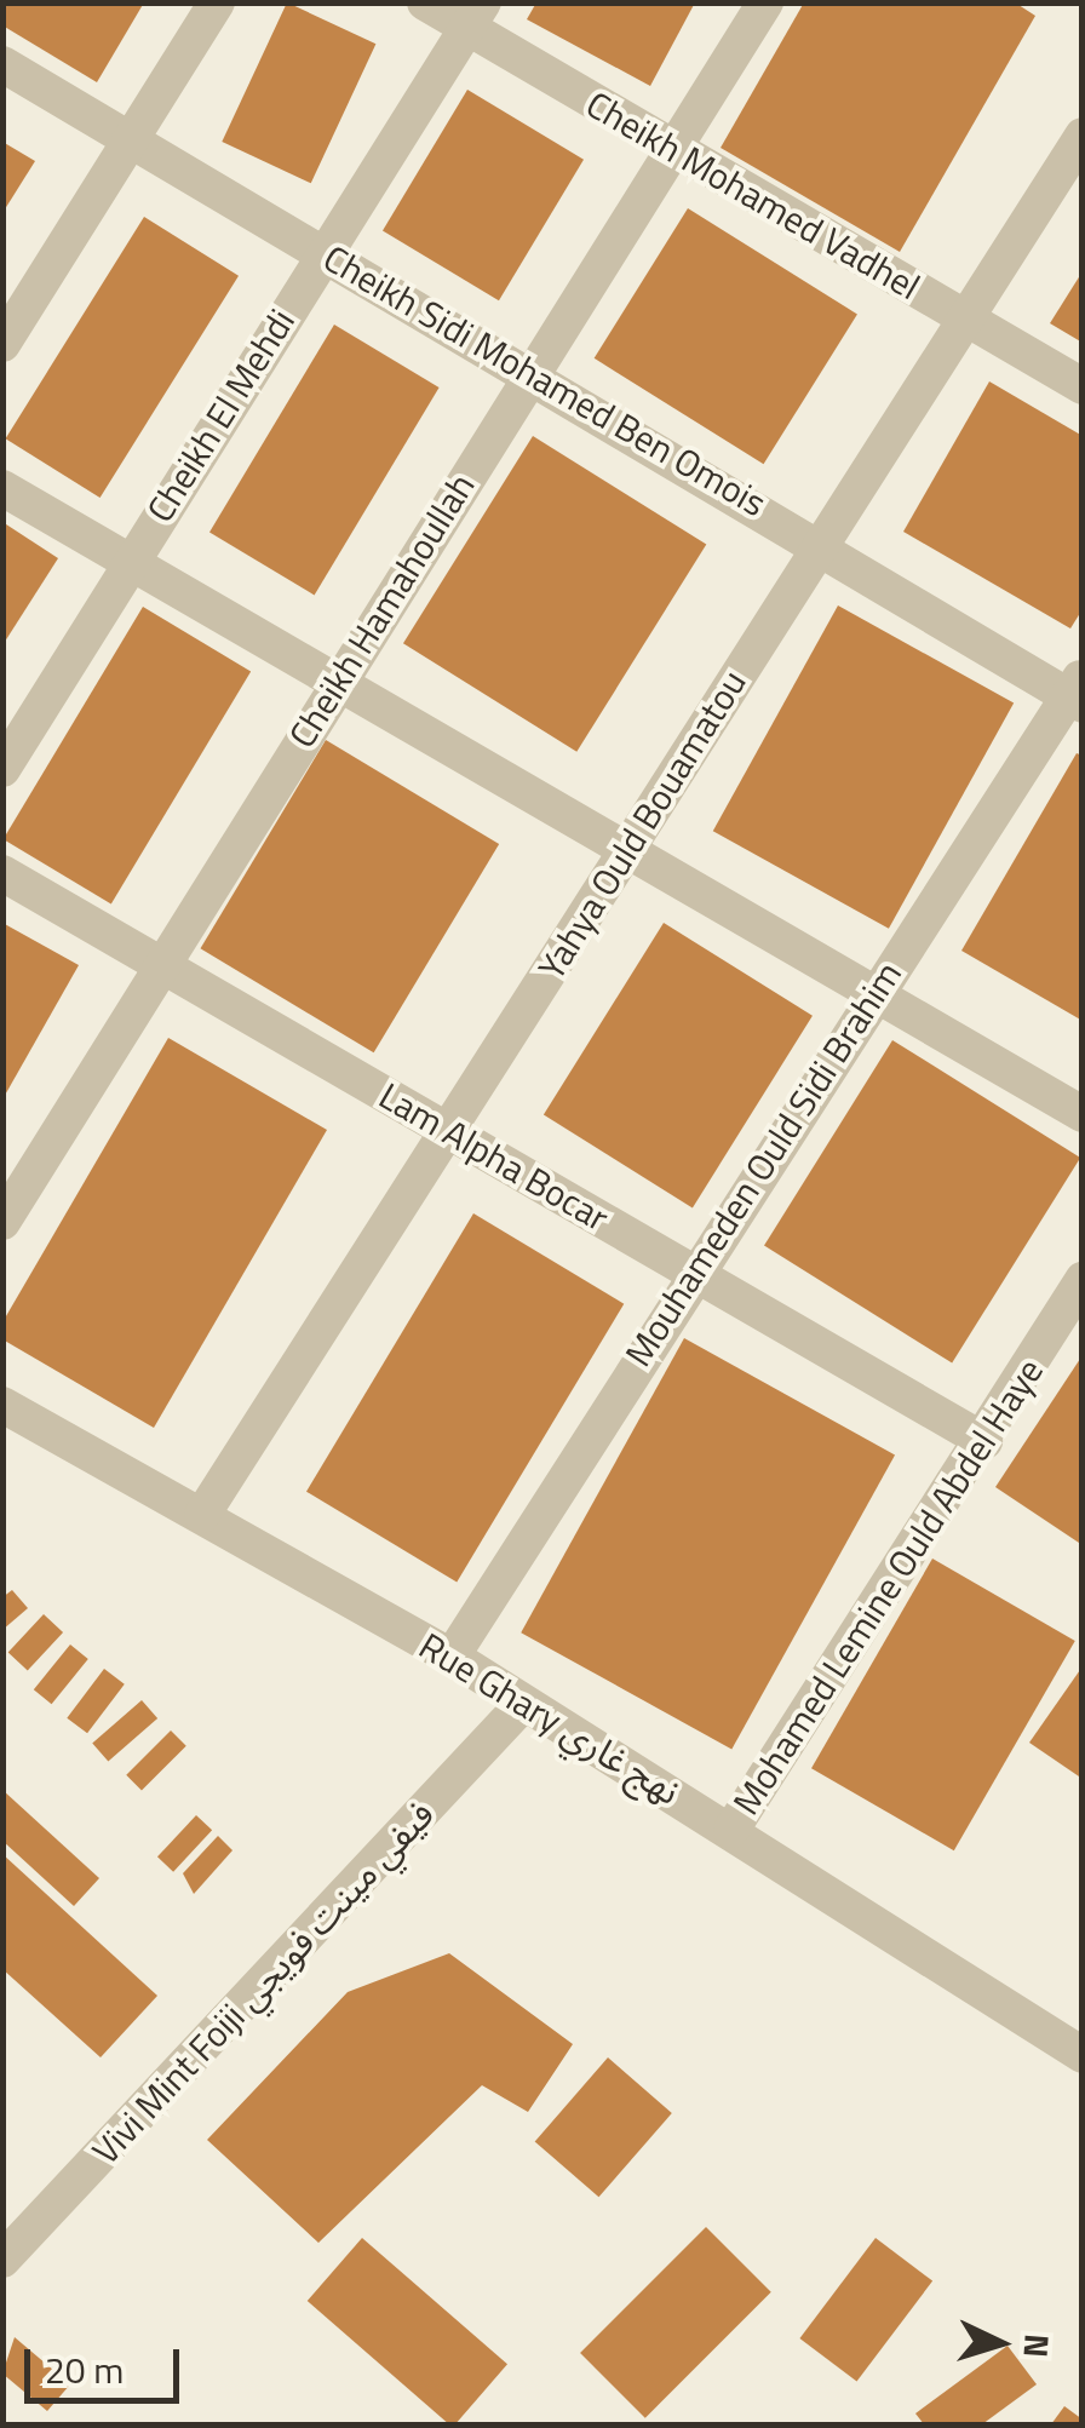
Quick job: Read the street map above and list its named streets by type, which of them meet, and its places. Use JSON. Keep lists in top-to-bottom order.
{
  "streets": {
    "street": [
      "Cheikh Mohamed Vadhel",
      "Cheikh Sidi Mohamed Ben Omois",
      "Cheikh El Mehdi",
      "Cheikh Hamahoullah",
      "Yahya Ould Bouamatou",
      "Lam Alpha Bocar",
      "Mouhameden Ould Sidi Brahim",
      "Mohamed Lemine Ould Abdel Haye",
      "Rue Ghary نهج غاري",
      "Vivi Mint Foiji فيفي مينت فويجي"
    ]
  },
  "crossings": [
    ["Cheikh Mohamed Vadhel", "Cheikh El Mehdi"],
    ["Cheikh Mohamed Vadhel", "Cheikh Hamahoullah"],
    ["Cheikh Mohamed Vadhel", "Yahya Ould Bouamatou"],
    ["Cheikh Sidi Mohamed Ben Omois", "Cheikh El Mehdi"],
    ["Cheikh Sidi Mohamed Ben Omois", "Cheikh Hamahoullah"],
    ["Cheikh Sidi Mohamed Ben Omois", "Yahya Ould Bouamatou"],
    ["Cheikh Sidi Mohamed Ben Omois", "Mouhameden Ould Sidi Brahim"],
    ["Cheikh Hamahoullah", "Lam Alpha Bocar"],
    ["Yahya Ould Bouamatou", "Lam Alpha Bocar"],
    ["Yahya Ould Bouamatou", "Rue Ghary نهج غاري"],
    ["Lam Alpha Bocar", "Mouhameden Ould Sidi Brahim"],
    ["Lam Alpha Bocar", "Mohamed Lemine Ould Abdel Haye"],
    ["Mouhameden Ould Sidi Brahim", "Rue Ghary نهج غاري"],
    ["Mohamed Lemine Ould Abdel Haye", "Rue Ghary نهج غاري"],
    ["Rue Ghary نهج غاري", "Vivi Mint Foiji فيفي مينت فويجي"]
  ],
  "scale_bar": "20 m",
  "north": "right"
}
